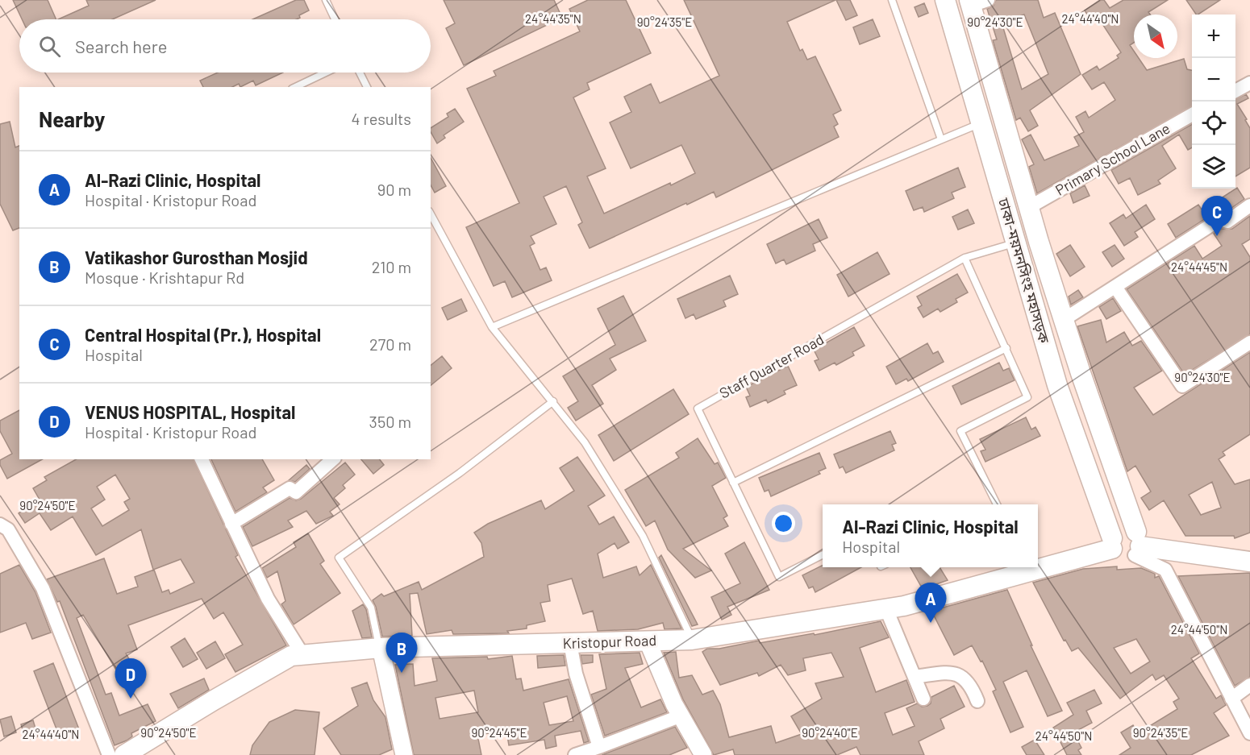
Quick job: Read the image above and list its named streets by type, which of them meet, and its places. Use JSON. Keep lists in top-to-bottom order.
{
  "streets": {
    "main road": ["ঢাকা-ময়মনসিংহ মহাসড়ক", "Kristopur Road"],
    "street": ["Primary School Lane"],
    "lane": ["Staff Quarter Road"]
  },
  "crossings": [
    ["Primary School Lane", "ঢাকা-ময়মনসিংহ মহাসড়ক"],
    ["ঢাকা-ময়মনসিংহ মহাসড়ক", "Staff Quarter Road"],
    ["ঢাকা-ময়মনসিংহ মহাসড়ক", "Kristopur Road"]
  ],
  "north": "bottom right",
  "page": {
    "map_buttons": ["+", "−"],
    "search": "Search here",
    "heading": ["Nearby", "4 results"],
    "list": [
      {
        "mark": "A",
        "name": "Al-Razi Clinic, Hospital",
        "note": "Hospital · Kristopur Road",
        "value": "90 m"
      },
      {
        "mark": "B",
        "name": "Vatikashor Gurosthan Mosjid",
        "note": "Mosque · Krishtapur Rd",
        "value": "210 m"
      },
      {
        "mark": "C",
        "name": "Central Hospital (Pr.), Hospital",
        "note": "Hospital",
        "value": "270 m"
      },
      {
        "mark": "D",
        "name": "VENUS HOSPITAL, Hospital",
        "note": "Hospital · Kristopur Road",
        "value": "350 m"
      }
    ],
    "pins": [
      "C",
      "A",
      "B",
      "D"
    ],
    "popup": ["Al-Razi Clinic, Hospital", "Hospital"]
  },
  "coordinates": [
    "24°44'35\"N",
    "24°44'40\"N",
    "90°24'35\"E",
    "90°24'30\"E",
    "24°44'45\"N",
    "90°24'50\"E",
    "24°44'50\"N",
    "90°24'45\"E",
    "90°24'40\"E"
  ]
}
